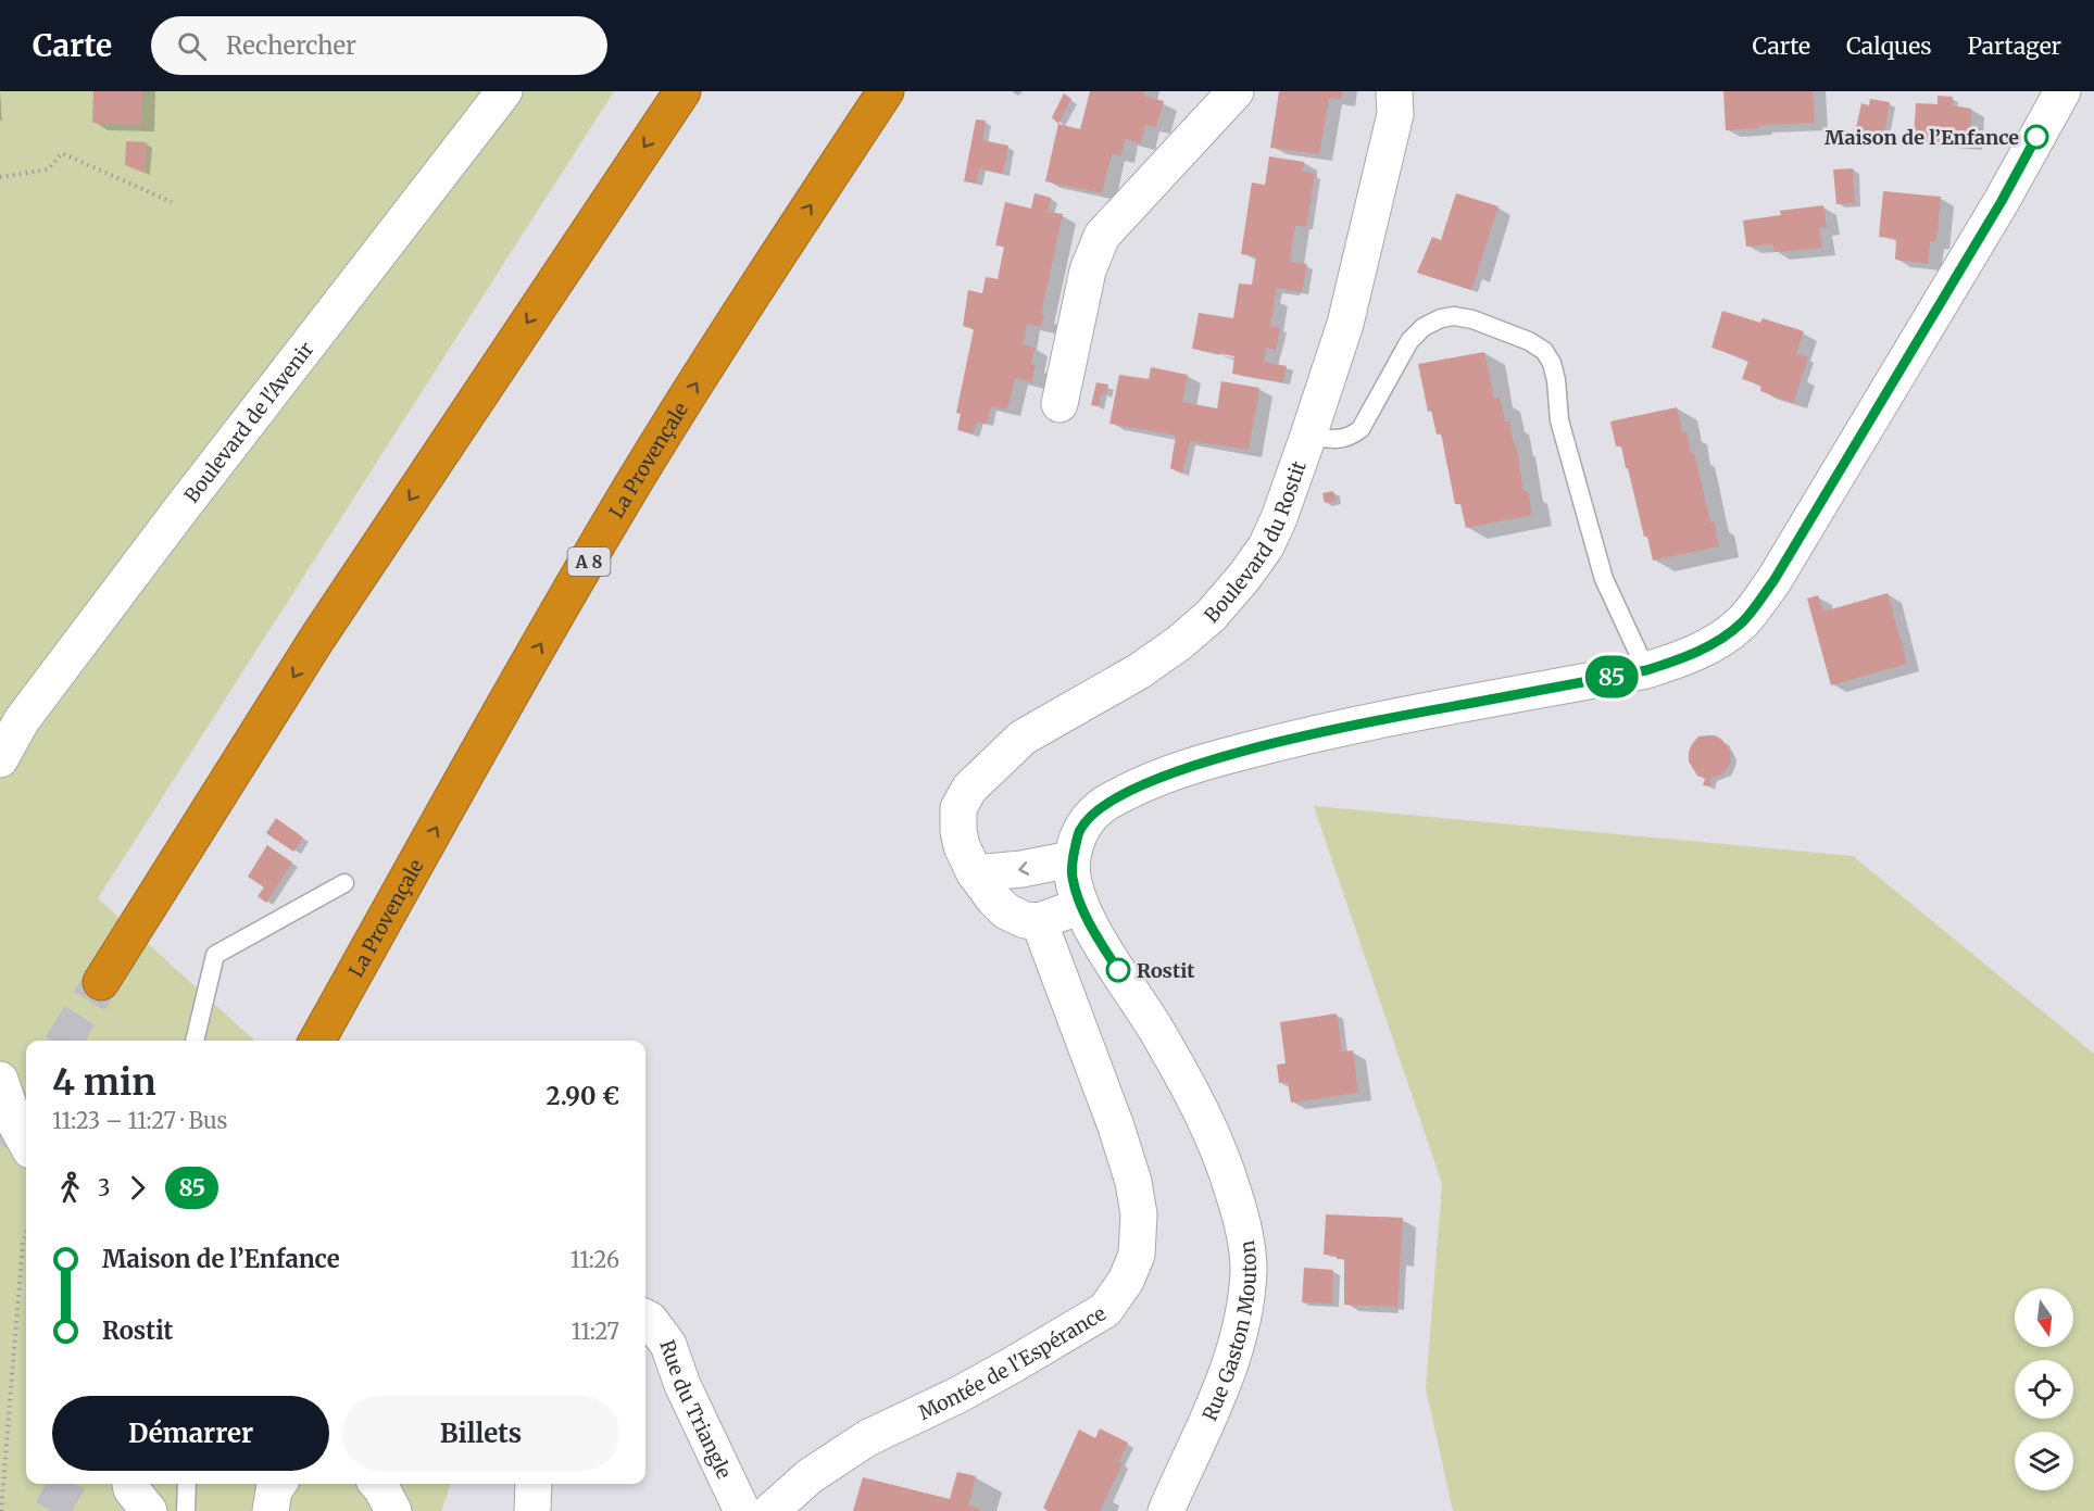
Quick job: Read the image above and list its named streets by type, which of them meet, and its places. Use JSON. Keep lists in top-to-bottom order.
{
  "streets": {
    "highway": ["La Provençale", "A 8"],
    "street": [
      "Boulevard de l'Avenir",
      "Boulevard du Rostit",
      "Rue Gaston Mouton",
      "Montée de l'Espérance",
      "Rue du Triangle"
    ]
  },
  "crossings": [
    ["Boulevard du Rostit", "Montée de l'Espérance"]
  ],
  "places": ["Maison de l’Enfance", "Rostit"],
  "lines": ["bus line 85"],
  "north": "bottom",
  "page": {
    "header": "Carte",
    "search": "Rechercher",
    "nav": ["Carte", "Calques", "Partager"],
    "on_map": "85",
    "heading": ["4 min", "11:23 – 11:27 · Bus", "2.90 €"],
    "legs": ["3", "85"],
    "list": [
      {
        "name": "Maison de l’Enfance",
        "value": "11:26"
      },
      {
        "name": "Rostit",
        "value": "11:27"
      }
    ],
    "buttons": ["Démarrer", "Billets"]
  }
}
